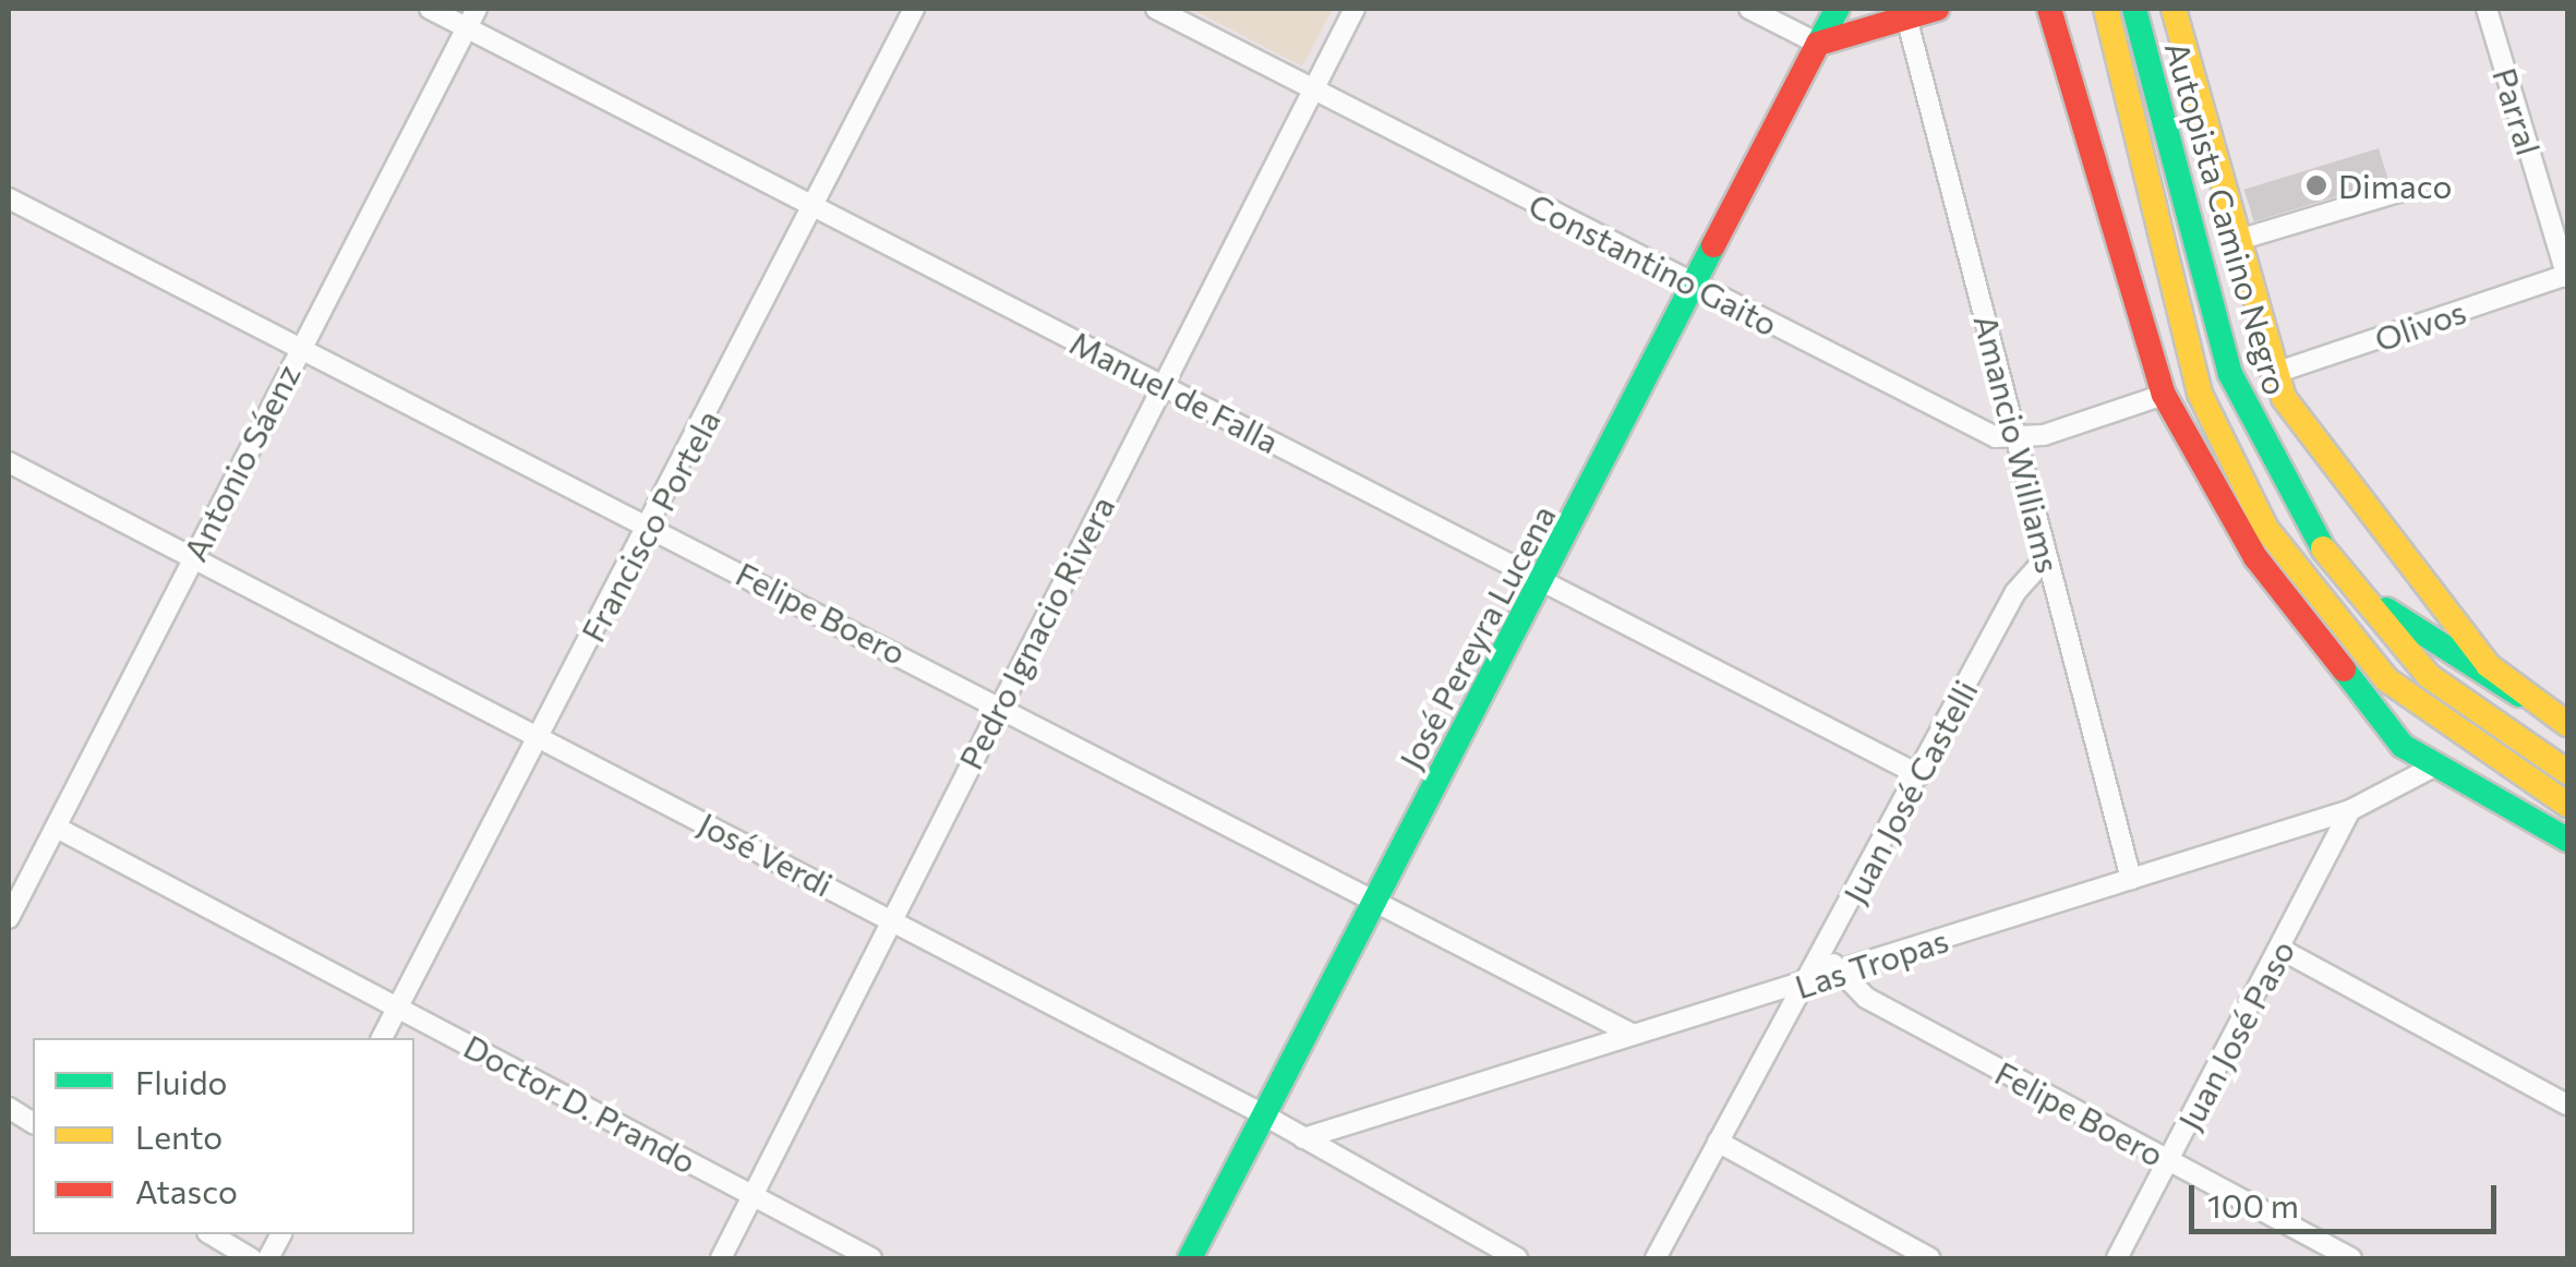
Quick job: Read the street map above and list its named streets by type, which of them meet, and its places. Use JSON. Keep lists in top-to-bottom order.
{
  "streets": {
    "main road": ["Autopista Camino Negro", "José Pereyra Lucena"],
    "street": [
      "Parral",
      "Constantino Gaito",
      "Olivos",
      "Manuel de Falla",
      "Amancio Williams",
      "Antonio Sáenz",
      "Francisco Portela",
      "Felipe Boero",
      "Pedro Ignacio Rivera",
      "Juan José Castelli",
      "José Verdi",
      "Las Tropas",
      "Juan José Paso",
      "Doctor D. Prando"
    ]
  },
  "crossings": [
    ["Parral", "Olivos"],
    ["Constantino Gaito", "Amancio Williams"],
    ["Constantino Gaito", "Pedro Ignacio Rivera"],
    ["Constantino Gaito", "José Pereyra Lucena"],
    ["Manuel de Falla", "Antonio Sáenz"],
    ["Manuel de Falla", "Francisco Portela"],
    ["Manuel de Falla", "Pedro Ignacio Rivera"],
    ["Manuel de Falla", "José Pereyra Lucena"],
    ["Manuel de Falla", "Juan José Castelli"],
    ["Amancio Williams", "Juan José Castelli"],
    ["Amancio Williams", "Las Tropas"],
    ["Antonio Sáenz", "Felipe Boero"],
    ["Antonio Sáenz", "José Verdi"],
    ["Antonio Sáenz", "Doctor D. Prando"],
    ["Francisco Portela", "Felipe Boero"],
    ["Francisco Portela", "José Verdi"],
    ["Francisco Portela", "Doctor D. Prando"],
    ["Felipe Boero", "Pedro Ignacio Rivera"],
    ["Felipe Boero", "José Pereyra Lucena"],
    ["Felipe Boero", "Juan José Castelli"],
    ["Felipe Boero", "Las Tropas"],
    ["Felipe Boero", "Juan José Paso"],
    ["Pedro Ignacio Rivera", "José Verdi"],
    ["Pedro Ignacio Rivera", "Doctor D. Prando"],
    ["José Pereyra Lucena", "José Verdi"],
    ["Juan José Castelli", "Las Tropas"],
    ["José Verdi", "Las Tropas"],
    ["Las Tropas", "Juan José Paso"]
  ],
  "places": ["Dimaco"],
  "legend": ["Fluido", "Lento", "Atasco"],
  "scale_bar": "100 m"
}
